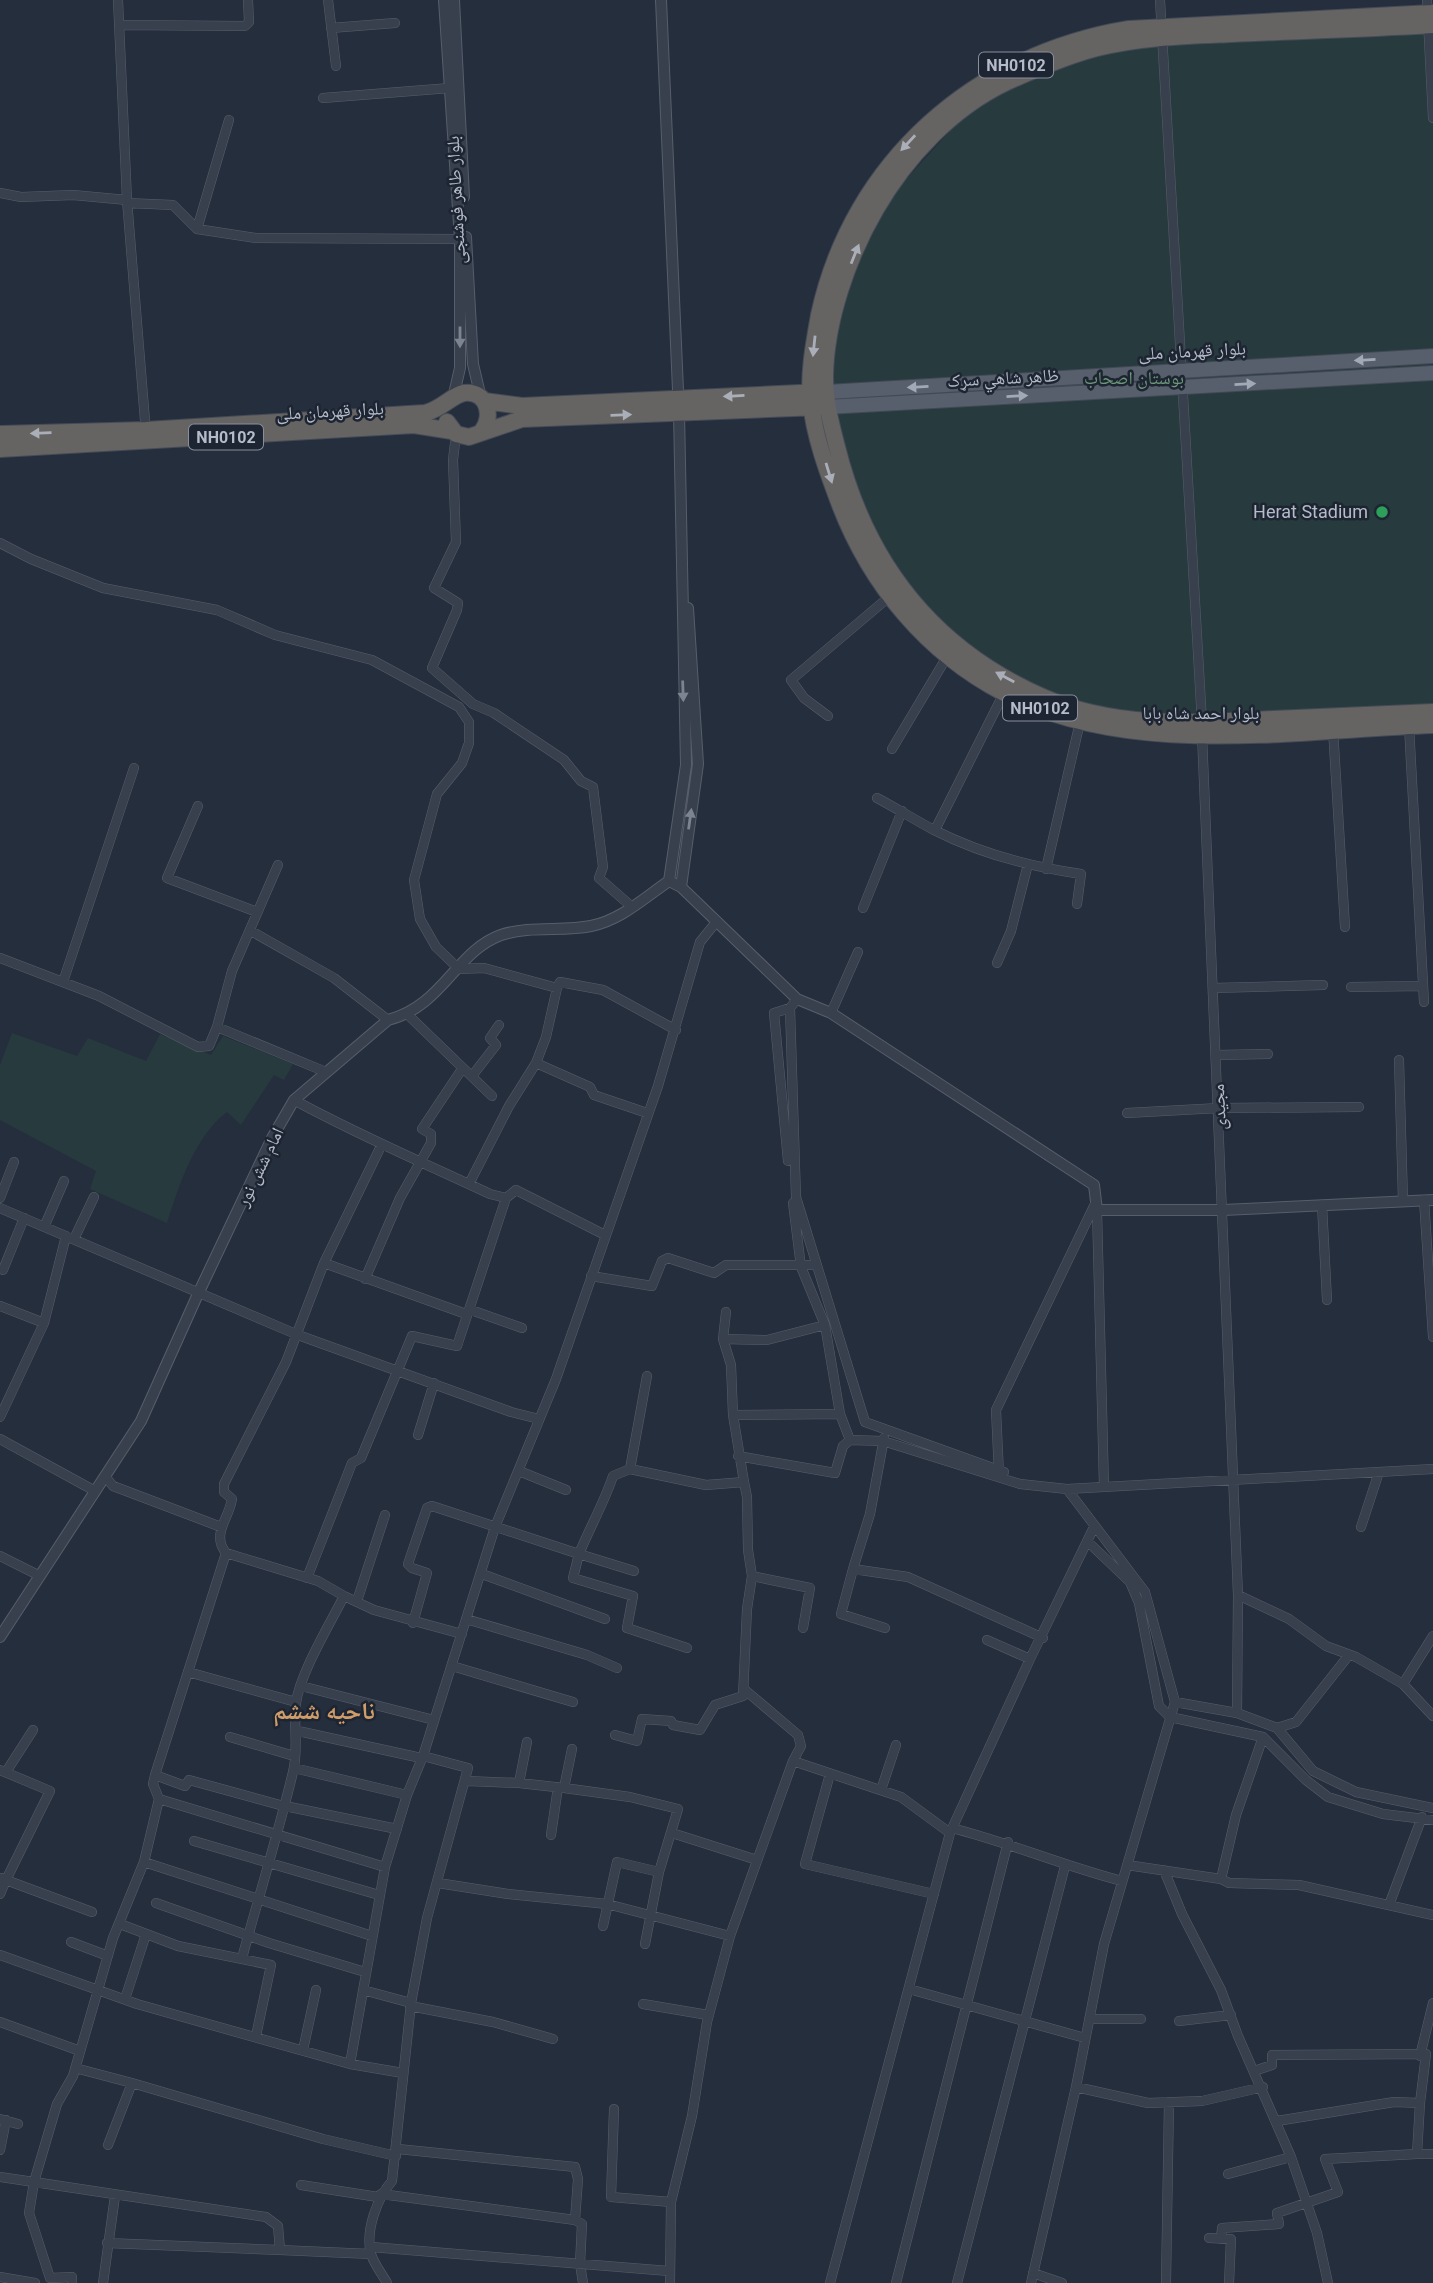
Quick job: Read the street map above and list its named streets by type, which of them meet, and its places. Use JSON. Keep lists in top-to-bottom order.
{
  "streets": {
    "highway": [
      "NH0102",
      "بلوار قهرمان ملی",
      "ظاهر شاهي سړک",
      "بلوار احمد شاه بابا"
    ],
    "street": ["بلوار طاهر فوشنجی", "مجیدی", "امام شش نور"]
  },
  "crossings": [
    ["NH0102", "بلوار طاهر فوشنجی"],
    ["NH0102", "بلوار قهرمان ملی"],
    ["NH0102", "ظاهر شاهي سړک"],
    ["بلوار طاهر فوشنجی", "بلوار قهرمان ملی"],
    ["بلوار طاهر فوشنجی", "ظاهر شاهي سړک"],
    ["بلوار قهرمان ملی", "ظاهر شاهي سړک"],
    ["بلوار قهرمان ملی", "بلوار احمد شاه بابا"],
    ["بلوار قهرمان ملی", "مجیدی"],
    ["ظاهر شاهي سړک", "بلوار احمد شاه بابا"],
    ["ظاهر شاهي سړک", "مجیدی"],
    ["بلوار احمد شاه بابا", "مجیدی"]
  ],
  "one_way": ["بلوار قهرمان ملی", "ظاهر شاهي سړک"],
  "districts": ["ناحیه ششم"],
  "parks": ["بوستان اصحاب"],
  "places": ["Herat Stadium"]
}
